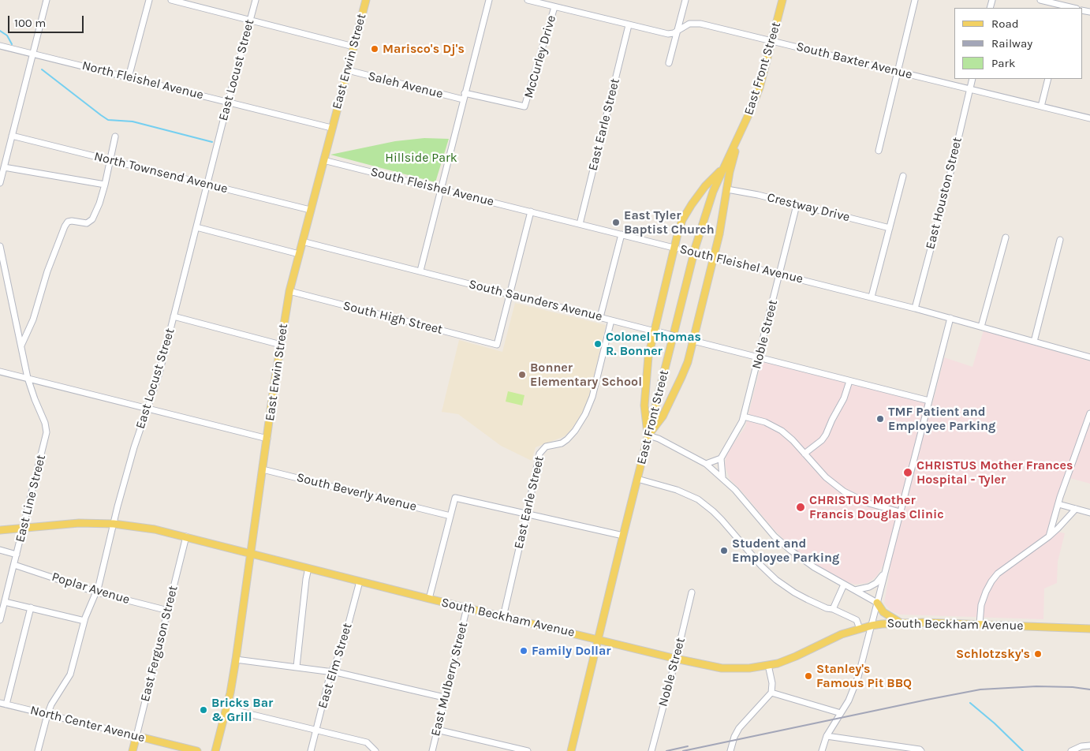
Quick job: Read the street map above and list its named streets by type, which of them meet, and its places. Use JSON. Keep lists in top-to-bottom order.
{
  "streets": {
    "main road": [
      "East Erwin Street",
      "East Front Street",
      "South Beckham Avenue",
      "East Ferguson Street",
      "North Center Avenue"
    ],
    "street": [
      "McCurley Drive",
      "South Baxter Avenue",
      "East Locust Street",
      "North Fleishel Avenue",
      "Saleh Avenue",
      "East Earle Street",
      "North Townsend Avenue",
      "South Fleishel Avenue",
      "East Houston Street",
      "Crestway Drive",
      "South Saunders Avenue",
      "South High Street",
      "Noble Street",
      "South Beverly Avenue",
      "East Line Street",
      "Poplar Avenue",
      "East Elm Street",
      "East Mulberry Street"
    ]
  },
  "crossings": [
    ["McCurley Drive", "South Baxter Avenue"],
    ["South Baxter Avenue", "East Front Street"],
    ["South Baxter Avenue", "East Earle Street"],
    ["South Baxter Avenue", "East Houston Street"],
    ["East Erwin Street", "North Fleishel Avenue"],
    ["East Erwin Street", "Saleh Avenue"],
    ["East Erwin Street", "North Townsend Avenue"],
    ["East Erwin Street", "South Fleishel Avenue"],
    ["East Erwin Street", "South Saunders Avenue"],
    ["East Erwin Street", "South High Street"],
    ["East Erwin Street", "South Beverly Avenue"],
    ["East Erwin Street", "South Beckham Avenue"],
    ["East Front Street", "South Beckham Avenue"],
    ["East Locust Street", "North Fleishel Avenue"],
    ["East Locust Street", "North Townsend Avenue"],
    ["East Locust Street", "Poplar Avenue"],
    ["East Locust Street", "South Beckham Avenue"],
    ["East Locust Street", "North Center Avenue"],
    ["East Earle Street", "South Fleishel Avenue"],
    ["East Earle Street", "South Saunders Avenue"],
    ["East Earle Street", "South Beckham Avenue"],
    ["South Fleishel Avenue", "East Houston Street"],
    ["South Fleishel Avenue", "Noble Street"],
    ["Crestway Drive", "Noble Street"],
    ["South Saunders Avenue", "South High Street"],
    ["South Saunders Avenue", "Noble Street"],
    ["Noble Street", "South Beckham Avenue"],
    ["East Line Street", "Poplar Avenue"],
    ["East Line Street", "South Beckham Avenue"],
    ["Poplar Avenue", "East Ferguson Street"],
    ["South Beckham Avenue", "East Ferguson Street"],
    ["South Beckham Avenue", "East Elm Street"],
    ["South Beckham Avenue", "East Mulberry Street"],
    ["East Ferguson Street", "North Center Avenue"]
  ],
  "parks": ["Hillside Park"],
  "places": [
    "Marisco's Dj's",
    "East Tyler Baptist Church",
    "Colonel Thomas R. Bonner",
    "Bonner Elementary School",
    "TMF Patient and Employee Parking",
    "CHRISTUS Mother Frances Hospital - Tyler",
    "CHRISTUS Mother Francis Douglas Clinic",
    "Student and Employee Parking",
    "Family Dollar",
    "Schlotzsky's",
    "Stanley's Famous Pit BBQ",
    "Bricks Bar & Grill"
  ],
  "legend": ["Road", "Railway", "Park"],
  "scale_bar": "100 m"
}
